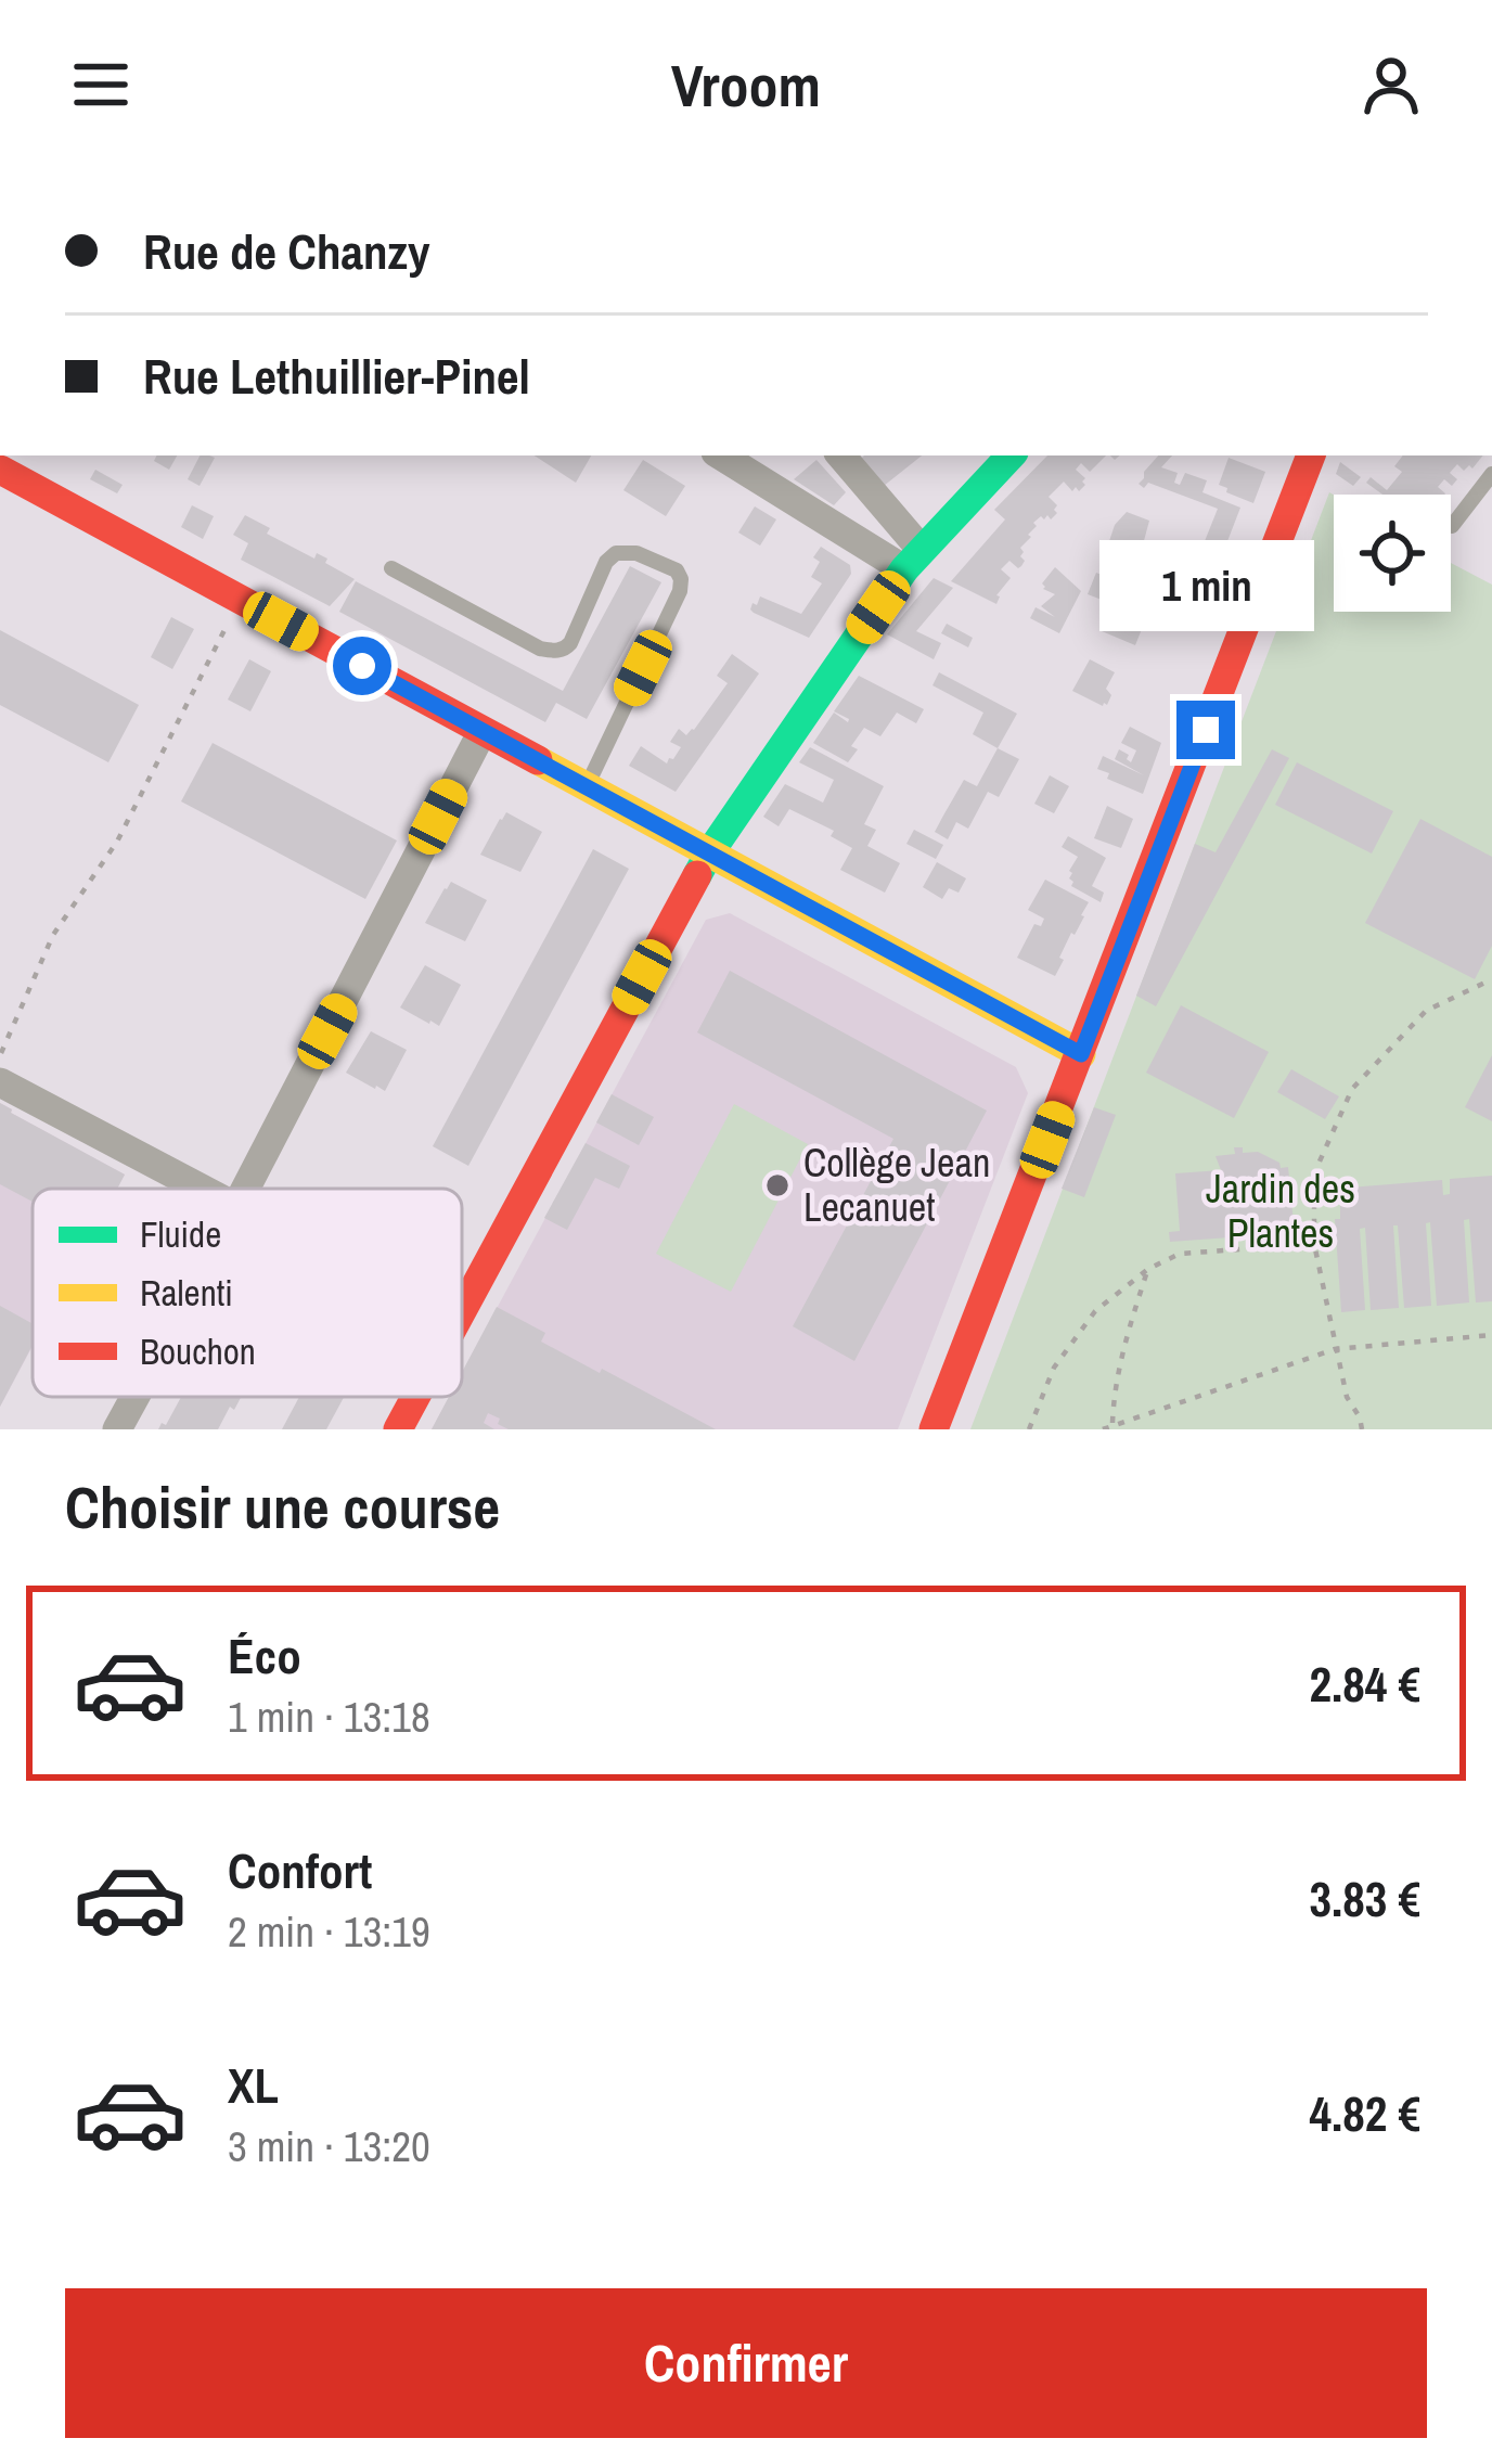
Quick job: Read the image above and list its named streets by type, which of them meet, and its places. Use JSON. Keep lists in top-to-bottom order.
{
  "parks": ["Jardin des Plantes"],
  "places": ["Collège Jean Lecanuet"],
  "legend": ["Fluide", "Ralenti", "Bouchon"],
  "page": {
    "header": "Vroom",
    "banner": ["Rue de Chanzy", "Rue Lethuillier-Pinel"],
    "bubble": "1 min",
    "heading": "Choisir une course",
    "list": [
      {
        "name": "Éco",
        "note": "1 min · 13:18",
        "value": "2.84 €"
      },
      {
        "name": "Confort",
        "note": "2 min · 13:19",
        "value": "3.83 €"
      },
      {
        "name": "XL",
        "note": "3 min · 13:20",
        "value": "4.82 €"
      }
    ],
    "buttons": "Confirmer"
  }
}
